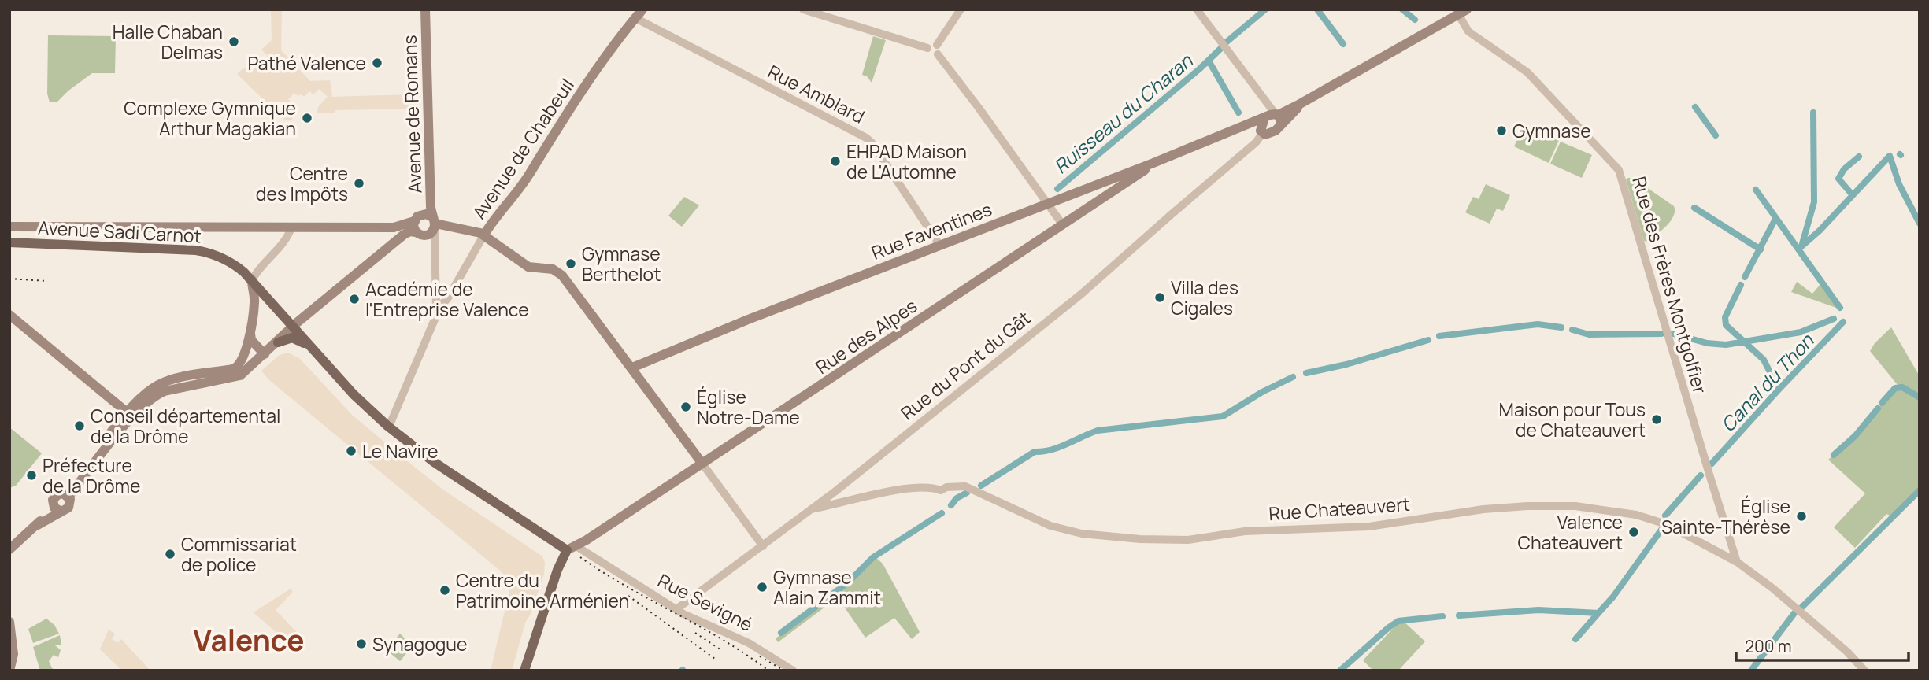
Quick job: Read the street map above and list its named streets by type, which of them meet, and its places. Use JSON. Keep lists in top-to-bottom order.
{
  "streets": {
    "main road": [
      "Avenue de Romans",
      "Avenue de Chabeuil",
      "Rue Faventines",
      "Avenue Sadi Carnot",
      "Rue des Alpes"
    ],
    "street": [
      "Rue Amblard",
      "Rue des Frères Montgolfier",
      "Rue du Pont du Gât",
      "Rue Chateauvert",
      "Rue Sevigné"
    ]
  },
  "crossings": [
    ["Rue Amblard", "Avenue de Chabeuil"],
    ["Rue Amblard", "Rue Faventines"],
    ["Avenue de Romans", "Avenue de Chabeuil"],
    ["Rue Faventines", "Rue des Alpes"],
    ["Avenue Sadi Carnot", "Rue des Alpes"],
    ["Avenue Sadi Carnot", "Rue Sevigné"],
    ["Rue des Frères Montgolfier", "Rue Chateauvert"],
    ["Rue des Alpes", "Rue Sevigné"],
    ["Rue du Pont du Gât", "Rue Chateauvert"],
    ["Rue du Pont du Gât", "Rue Sevigné"]
  ],
  "districts": ["Valence"],
  "water": ["Ruisseau du Charan", "Canal du Thon"],
  "places": [
    "Halle Chaban Delmas",
    "Pathé Valence",
    "Complexe Gymnique Arthur Magakian",
    "Gymnase",
    "EHPAD Maison de L'Automne",
    "Centre des Impôts",
    "Gymnase Berthelot",
    "Villa des Cigales",
    "Académie de l'Entreprise Valence",
    "Église Notre-Dame",
    "Maison pour Tous de Chateauvert",
    "Conseil départemental de la Drôme",
    "Le Navire",
    "Préfecture de la Drôme",
    "Église Sainte-Thérèse",
    "Valence Chateauvert",
    "Commissariat de police",
    "Gymnase Alain Zammit",
    "Centre du Patrimoine Arménien",
    "Synagogue"
  ],
  "scale_bar": "200 m"
}
